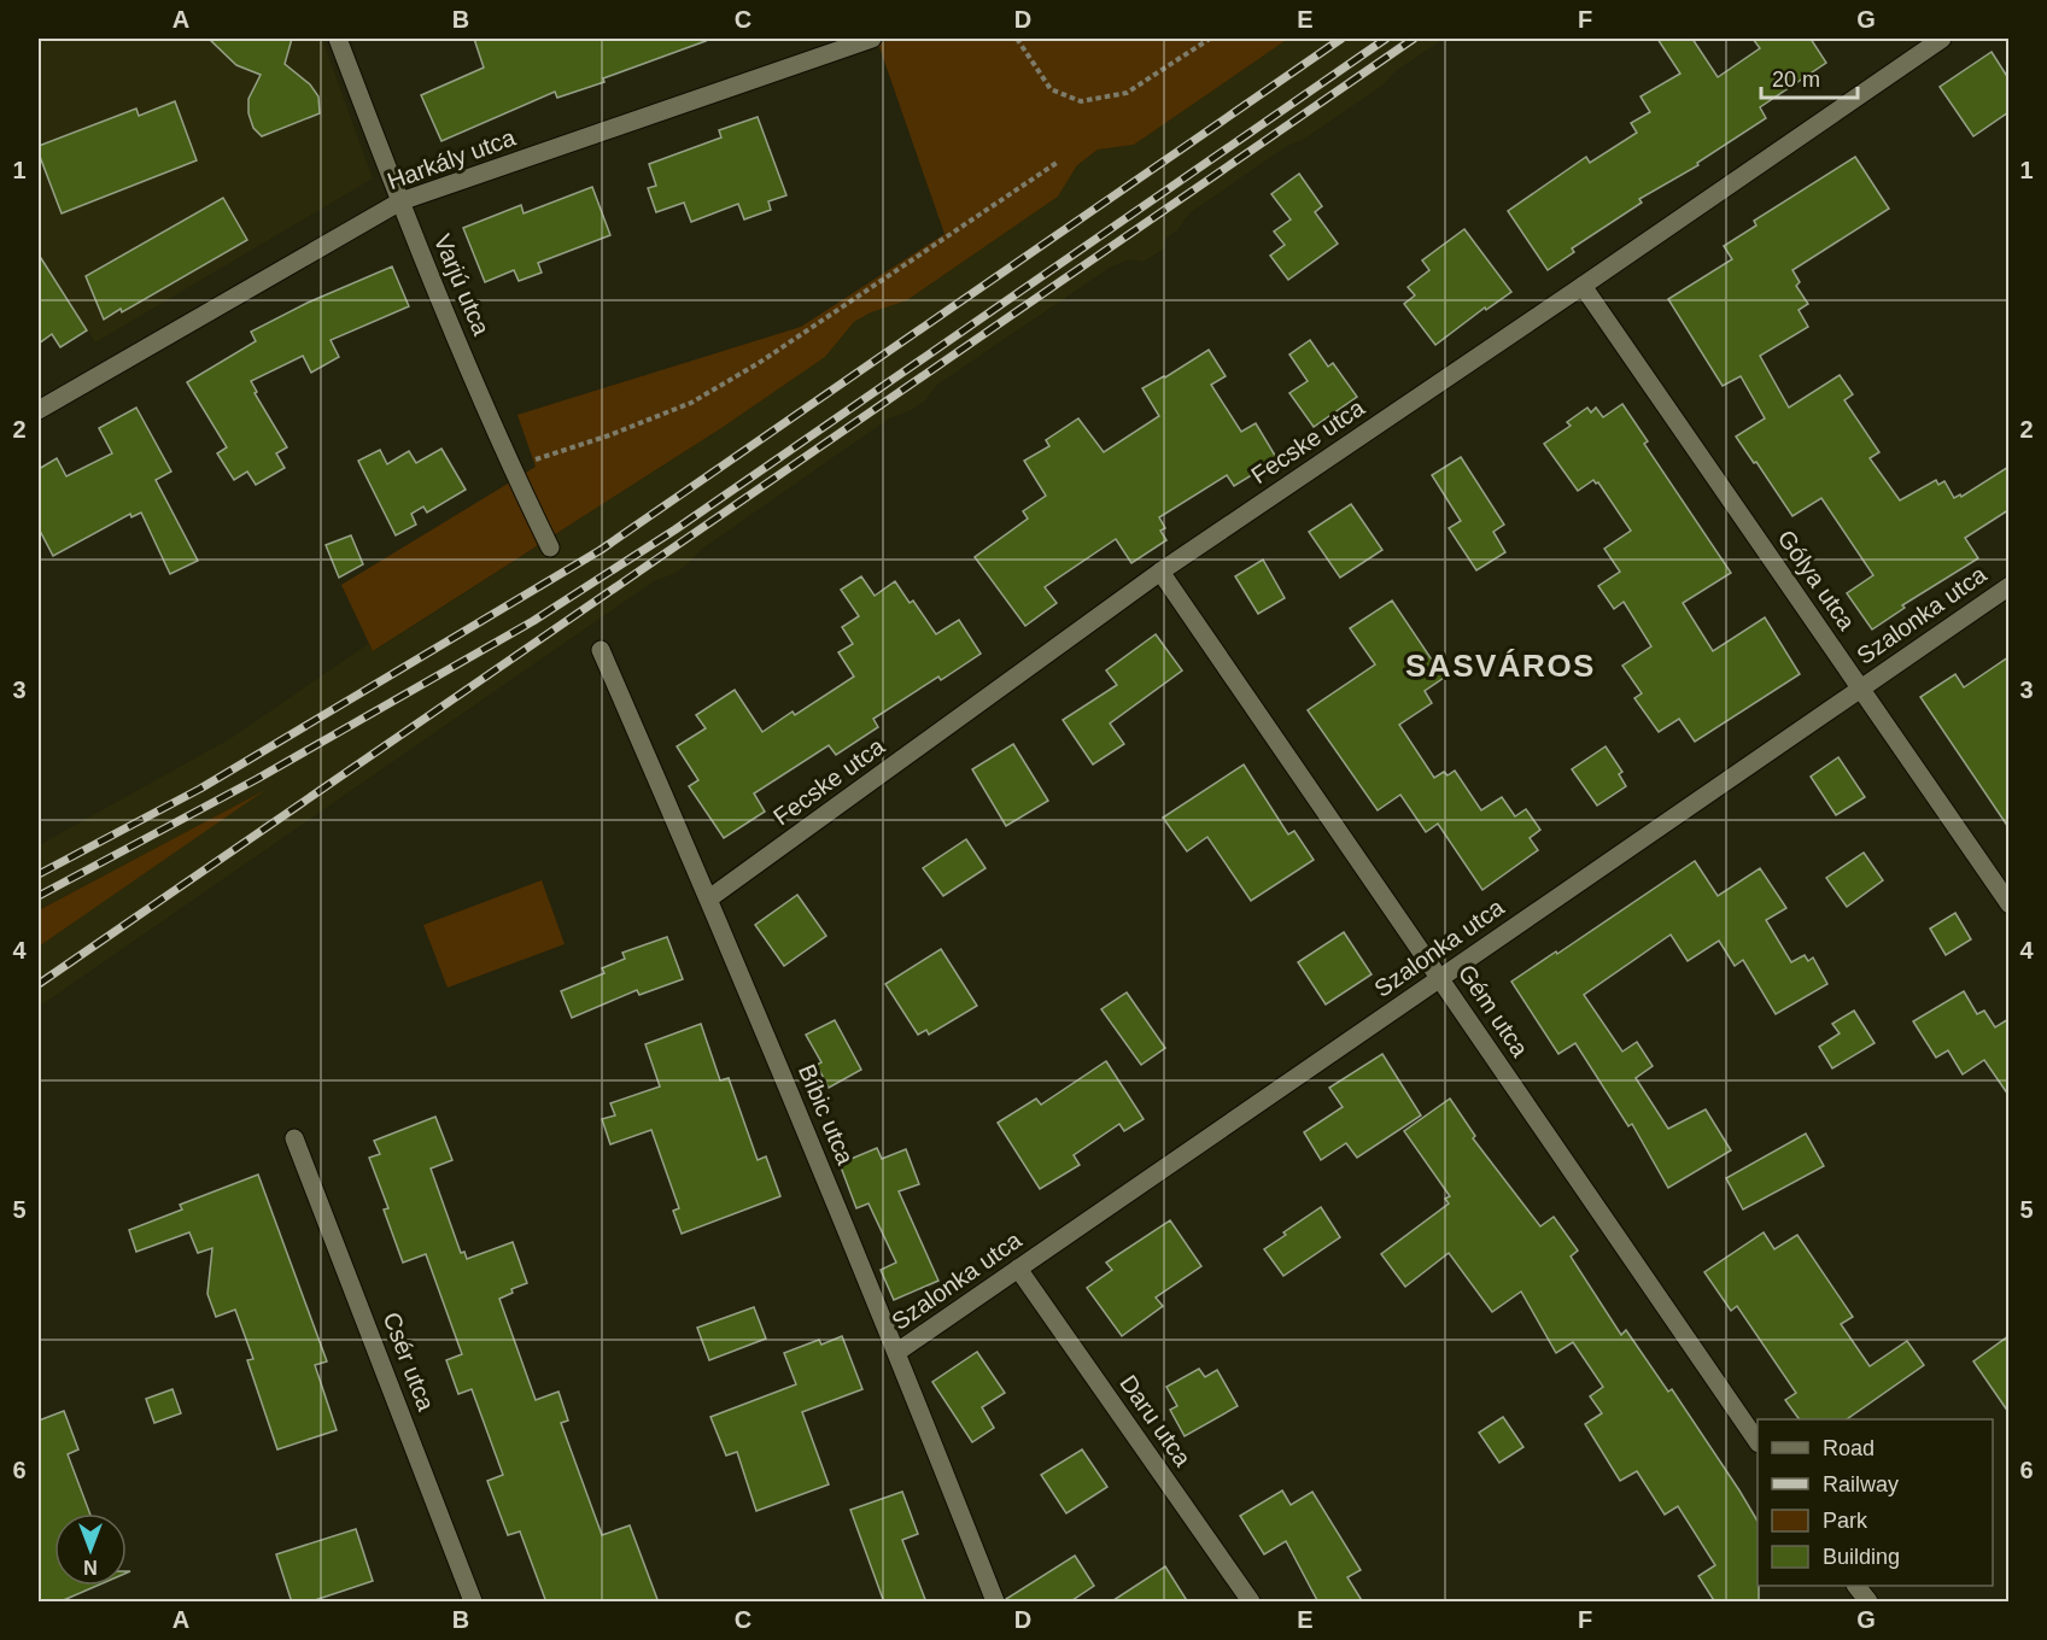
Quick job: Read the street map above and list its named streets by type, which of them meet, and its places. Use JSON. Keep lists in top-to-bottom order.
{
  "streets": {
    "street": [
      "Harkály utca",
      "Varjú utca",
      "Fecske utca",
      "Gólya utca",
      "Szalonka utca",
      "Gém utca",
      "Bíbic utca",
      "Csér utca",
      "Daru utca"
    ]
  },
  "crossings": [
    ["Harkály utca", "Varjú utca"],
    ["Fecske utca", "Gólya utca"],
    ["Fecske utca", "Gém utca"],
    ["Fecske utca", "Bíbic utca"],
    ["Gólya utca", "Szalonka utca"],
    ["Szalonka utca", "Gém utca"],
    ["Szalonka utca", "Bíbic utca"],
    ["Szalonka utca", "Daru utca"]
  ],
  "districts": ["SASVÁROS"],
  "legend": [
    "Road",
    "Railway",
    "Park",
    "Building"
  ],
  "scale_bar": "20 m",
  "north": "bottom",
  "grid": {
    "columns": [
      "A",
      "B",
      "C",
      "D",
      "E",
      "F",
      "G"
    ],
    "rows": [
      "1",
      "2",
      "3",
      "4",
      "5",
      "6"
    ]
  }
}
